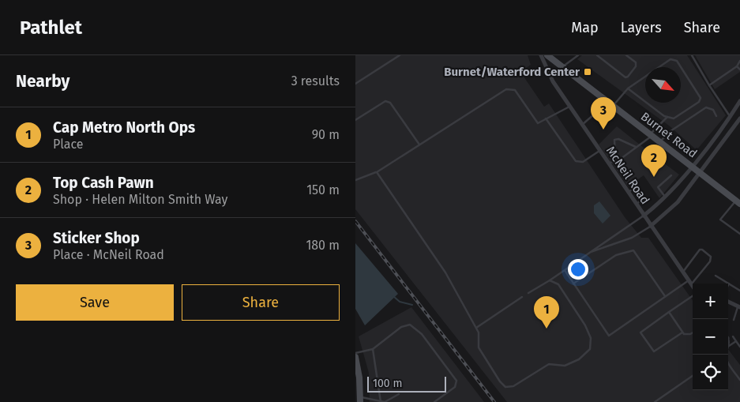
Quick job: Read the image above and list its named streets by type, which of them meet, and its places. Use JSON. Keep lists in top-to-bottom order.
{
  "streets": {
    "main road": ["Burnet Road"],
    "street": ["McNeil Road"]
  },
  "places": {
    "transit": ["Burnet/Waterford Center"]
  },
  "scale_bar": "100 m",
  "north": "bottom right",
  "page": {
    "header": "Pathlet",
    "nav": ["Map", "Layers", "Share"],
    "heading": ["Nearby", "3 results"],
    "pins": ["3", "2", "1"],
    "list": [
      {
        "mark": "1",
        "name": "Cap Metro North Ops",
        "note": "Place",
        "value": "90 m"
      },
      {
        "mark": "2",
        "name": "Top Cash Pawn",
        "note": "Shop · Helen Milton Smith Way",
        "value": "150 m"
      },
      {
        "mark": "3",
        "name": "Sticker Shop",
        "note": "Place · McNeil Road",
        "value": "180 m"
      }
    ],
    "buttons": ["Save", "Share"],
    "map_buttons": ["+", "−"],
    "scale": "100 m"
  }
}
